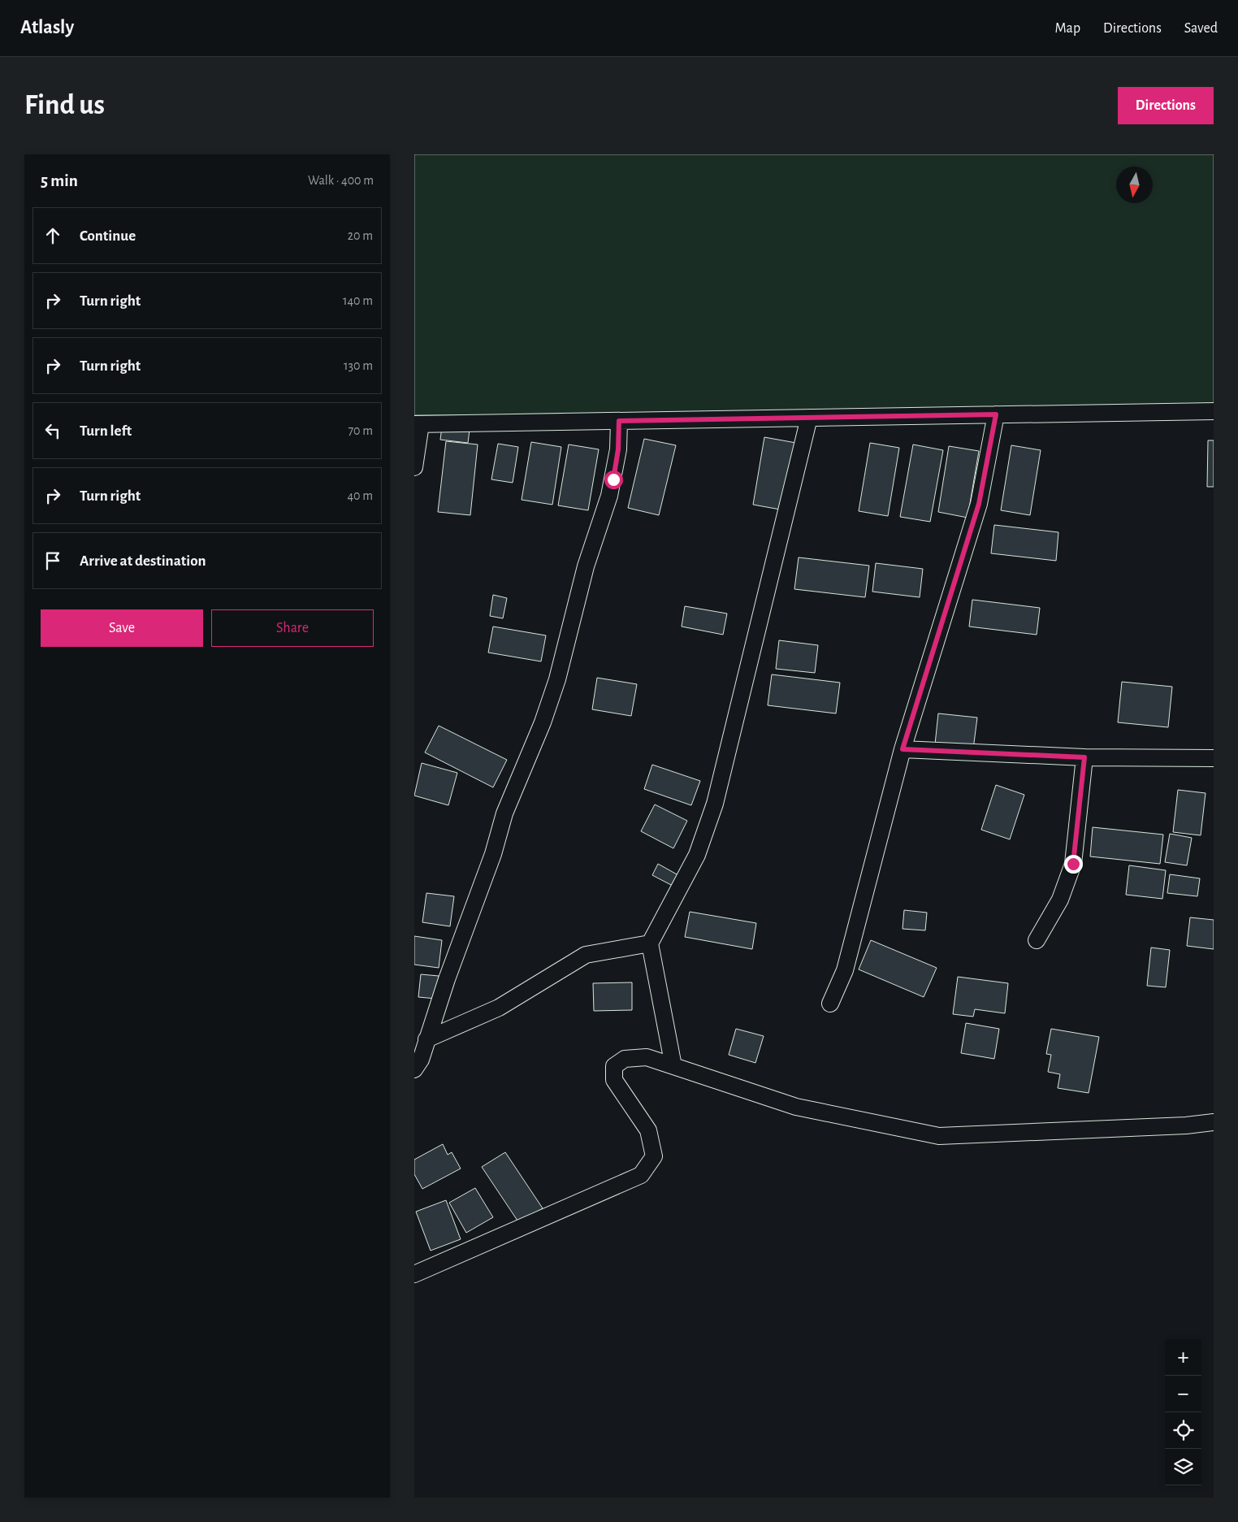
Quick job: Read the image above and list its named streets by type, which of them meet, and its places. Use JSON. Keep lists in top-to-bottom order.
{
  "north": "bottom",
  "page": {
    "header": "Atlasly",
    "nav": ["Map", "Directions", "Saved"],
    "buttons": [
      "Directions",
      ["Save", "Share"]
    ],
    "title": "Find us",
    "heading": ["5 min", "Walk · 400 m"],
    "list": [
      ["Continue", "20 m"],
      ["Turn right", "140 m"],
      ["Turn right", "130 m"],
      ["Turn left", "70 m"],
      ["Turn right", "40 m"],
      "Arrive at destination"
    ],
    "map_buttons": ["+", "−"]
  }
}
